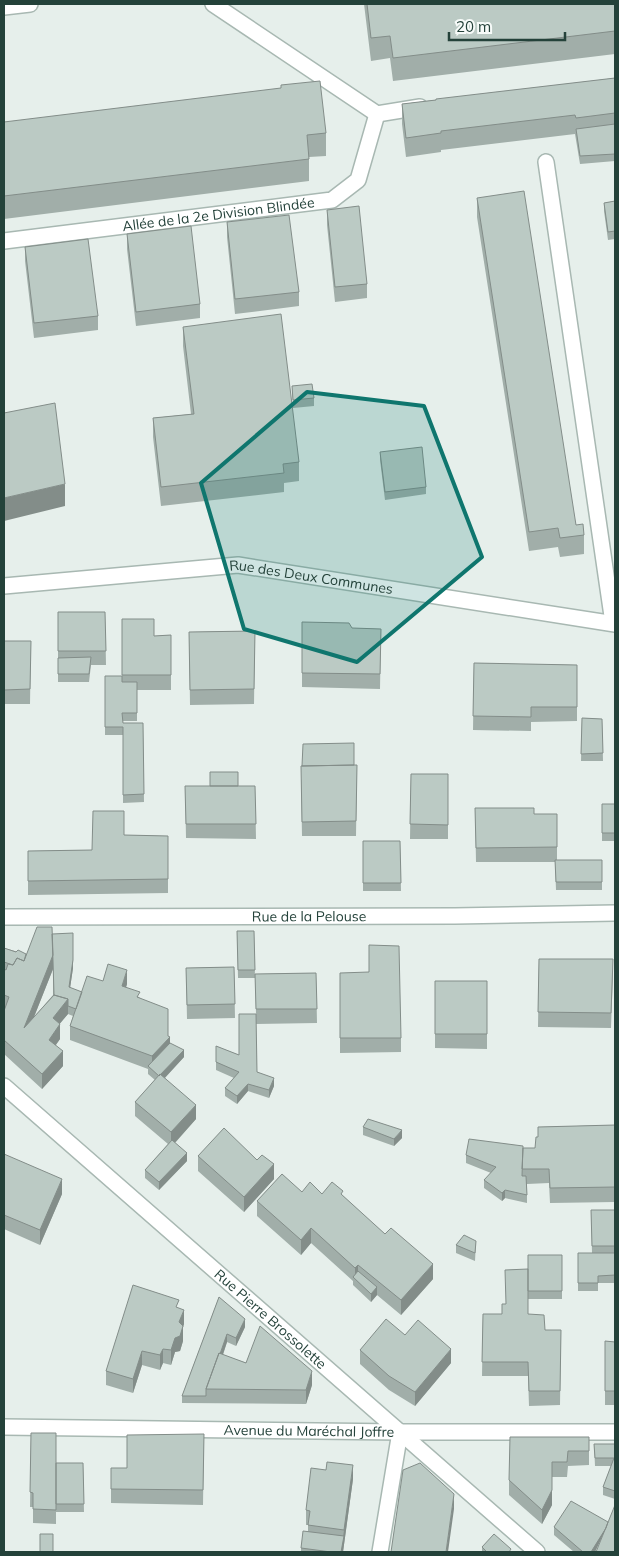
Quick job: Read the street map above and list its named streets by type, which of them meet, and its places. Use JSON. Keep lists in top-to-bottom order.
{
  "streets": {
    "street": [
      "Allée de la 2e Division Blindée",
      "Rue des Deux Communes",
      "Rue de la Pelouse",
      "Rue Pierre Brossolette",
      "Avenue du Maréchal Joffre"
    ]
  },
  "crossings": [
    ["Rue Pierre Brossolette", "Avenue du Maréchal Joffre"]
  ],
  "scale_bar": "20 m"
}
